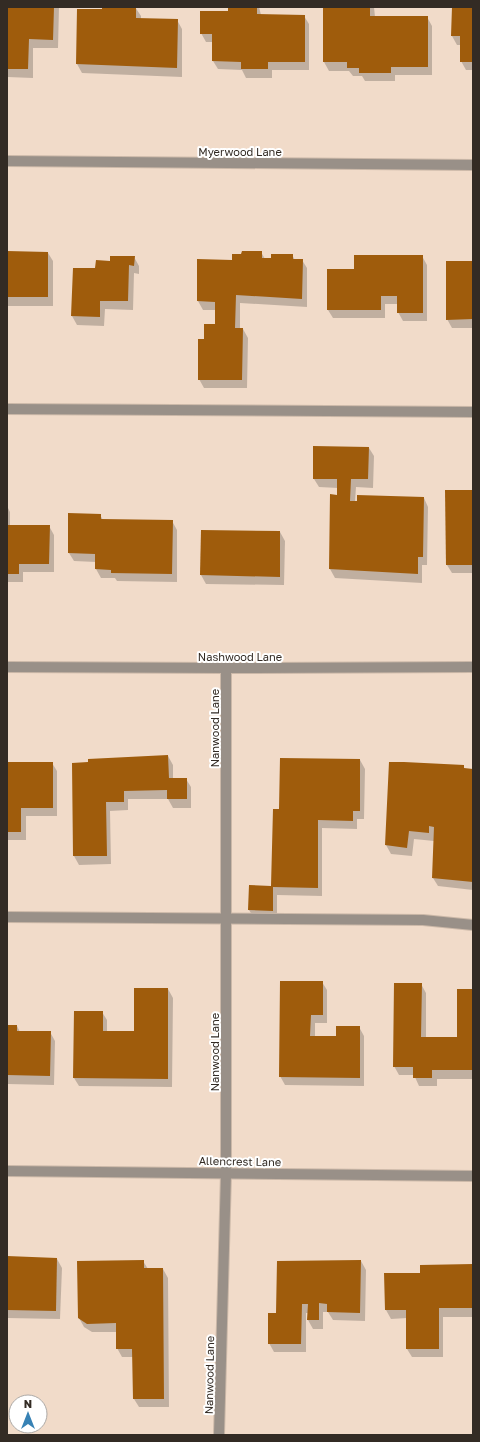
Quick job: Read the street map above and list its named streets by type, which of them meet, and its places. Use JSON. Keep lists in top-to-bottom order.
{
  "streets": {
    "street": [
      "Myerwood Lane",
      "Nashwood Lane",
      "Nanwood Lane",
      "Allencrest Lane"
    ]
  },
  "crossings": [
    ["Nashwood Lane", "Nanwood Lane"],
    ["Nanwood Lane", "Allencrest Lane"]
  ],
  "north": "top"
}
